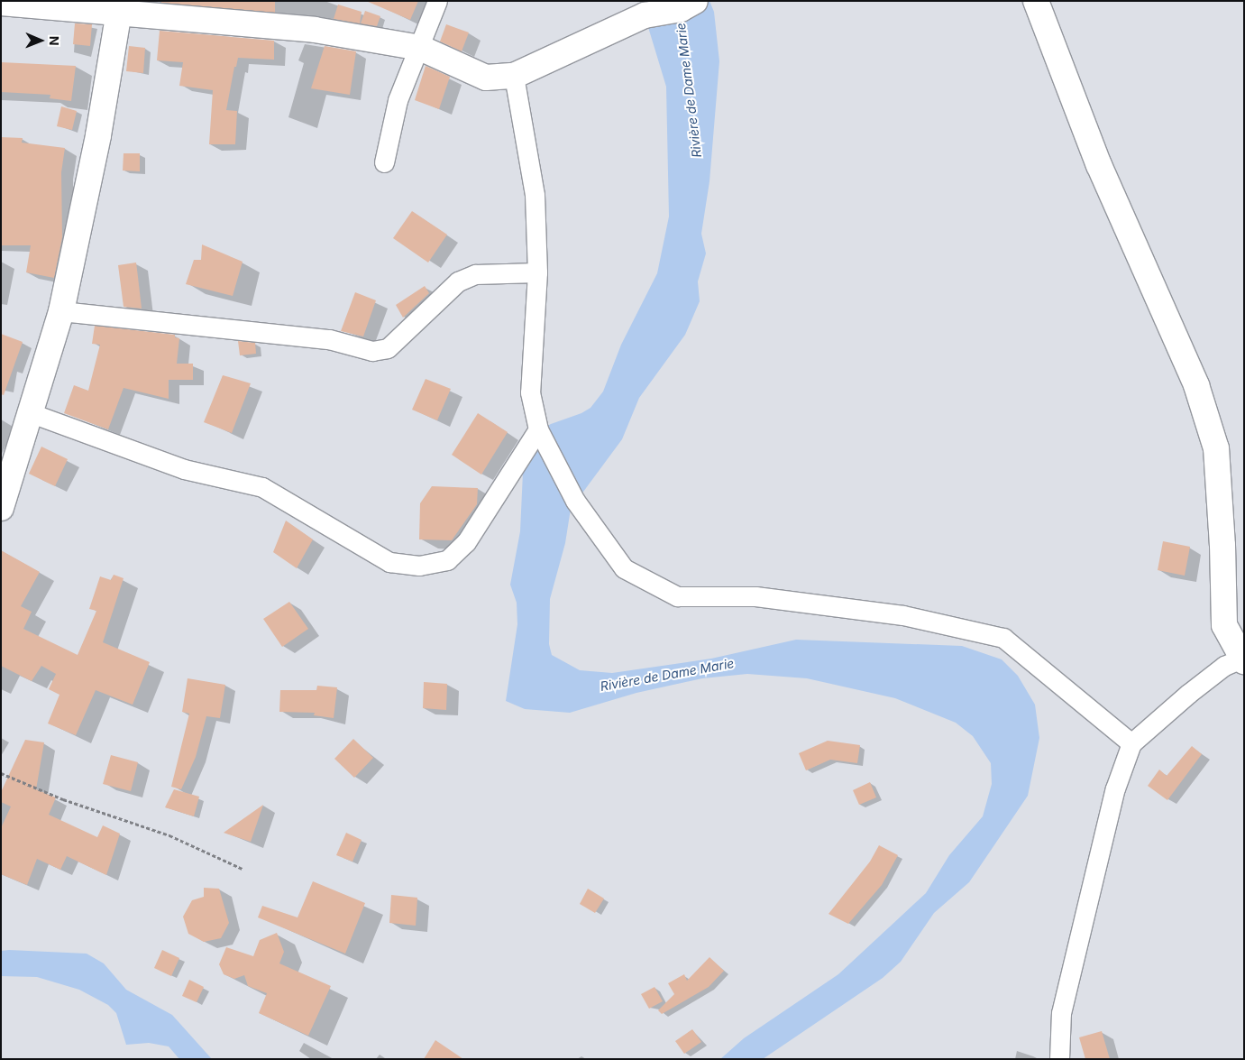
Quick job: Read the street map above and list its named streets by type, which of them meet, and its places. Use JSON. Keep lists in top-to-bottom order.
{
  "water": ["Rivière de Dame Marie"],
  "north": "right"
}
